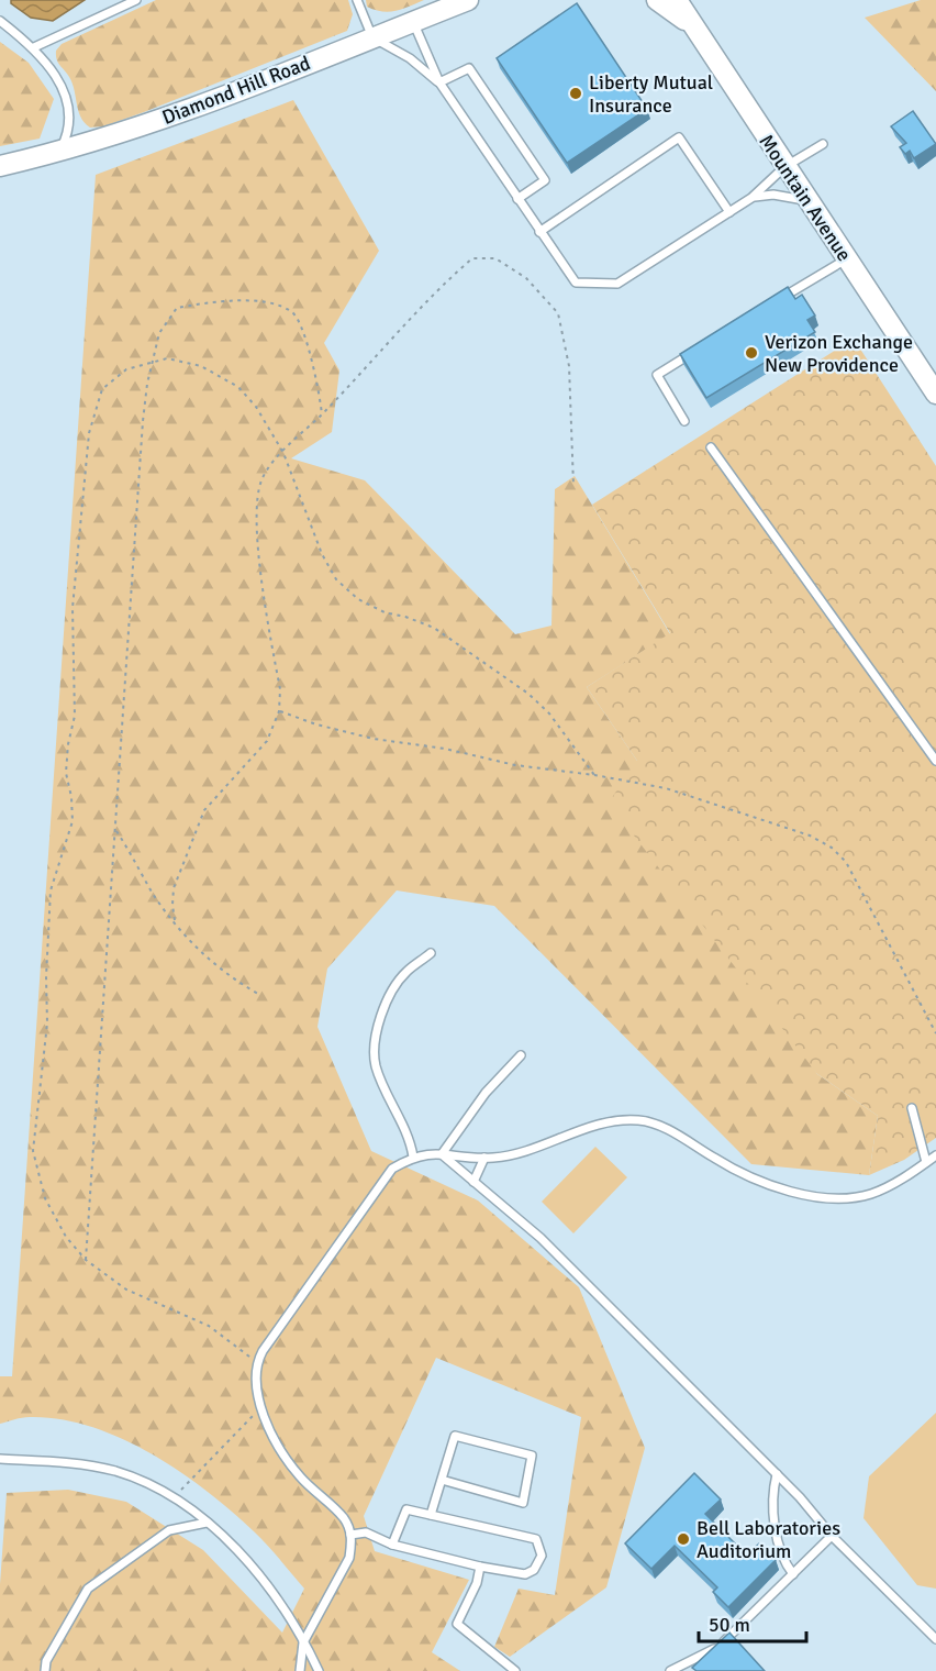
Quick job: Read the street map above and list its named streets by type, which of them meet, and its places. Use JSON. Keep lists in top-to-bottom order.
{
  "streets": {
    "main road": ["Diamond Hill Road", "Mountain Avenue"]
  },
  "places": ["Liberty Mutual Insurance", "Verizon Exchange New Providence", "Bell Laboratories Auditorium"],
  "scale_bar": "50 m"
}
